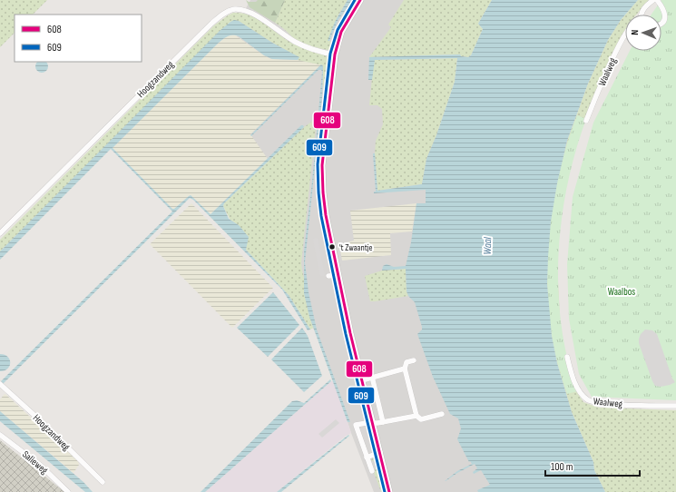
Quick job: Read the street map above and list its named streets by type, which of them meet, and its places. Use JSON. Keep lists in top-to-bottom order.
{
  "streets": {
    "street": ["Waalweg", "Hoogzandweg", "Salieweg"]
  },
  "water": ["Waal"],
  "parks": ["Waalbos"],
  "places": ["'t Zwaantje"],
  "lines": ["transit line 608", "transit line 609"],
  "legend": ["608", "609"],
  "scale_bar": "100 m",
  "north": "left"
}
